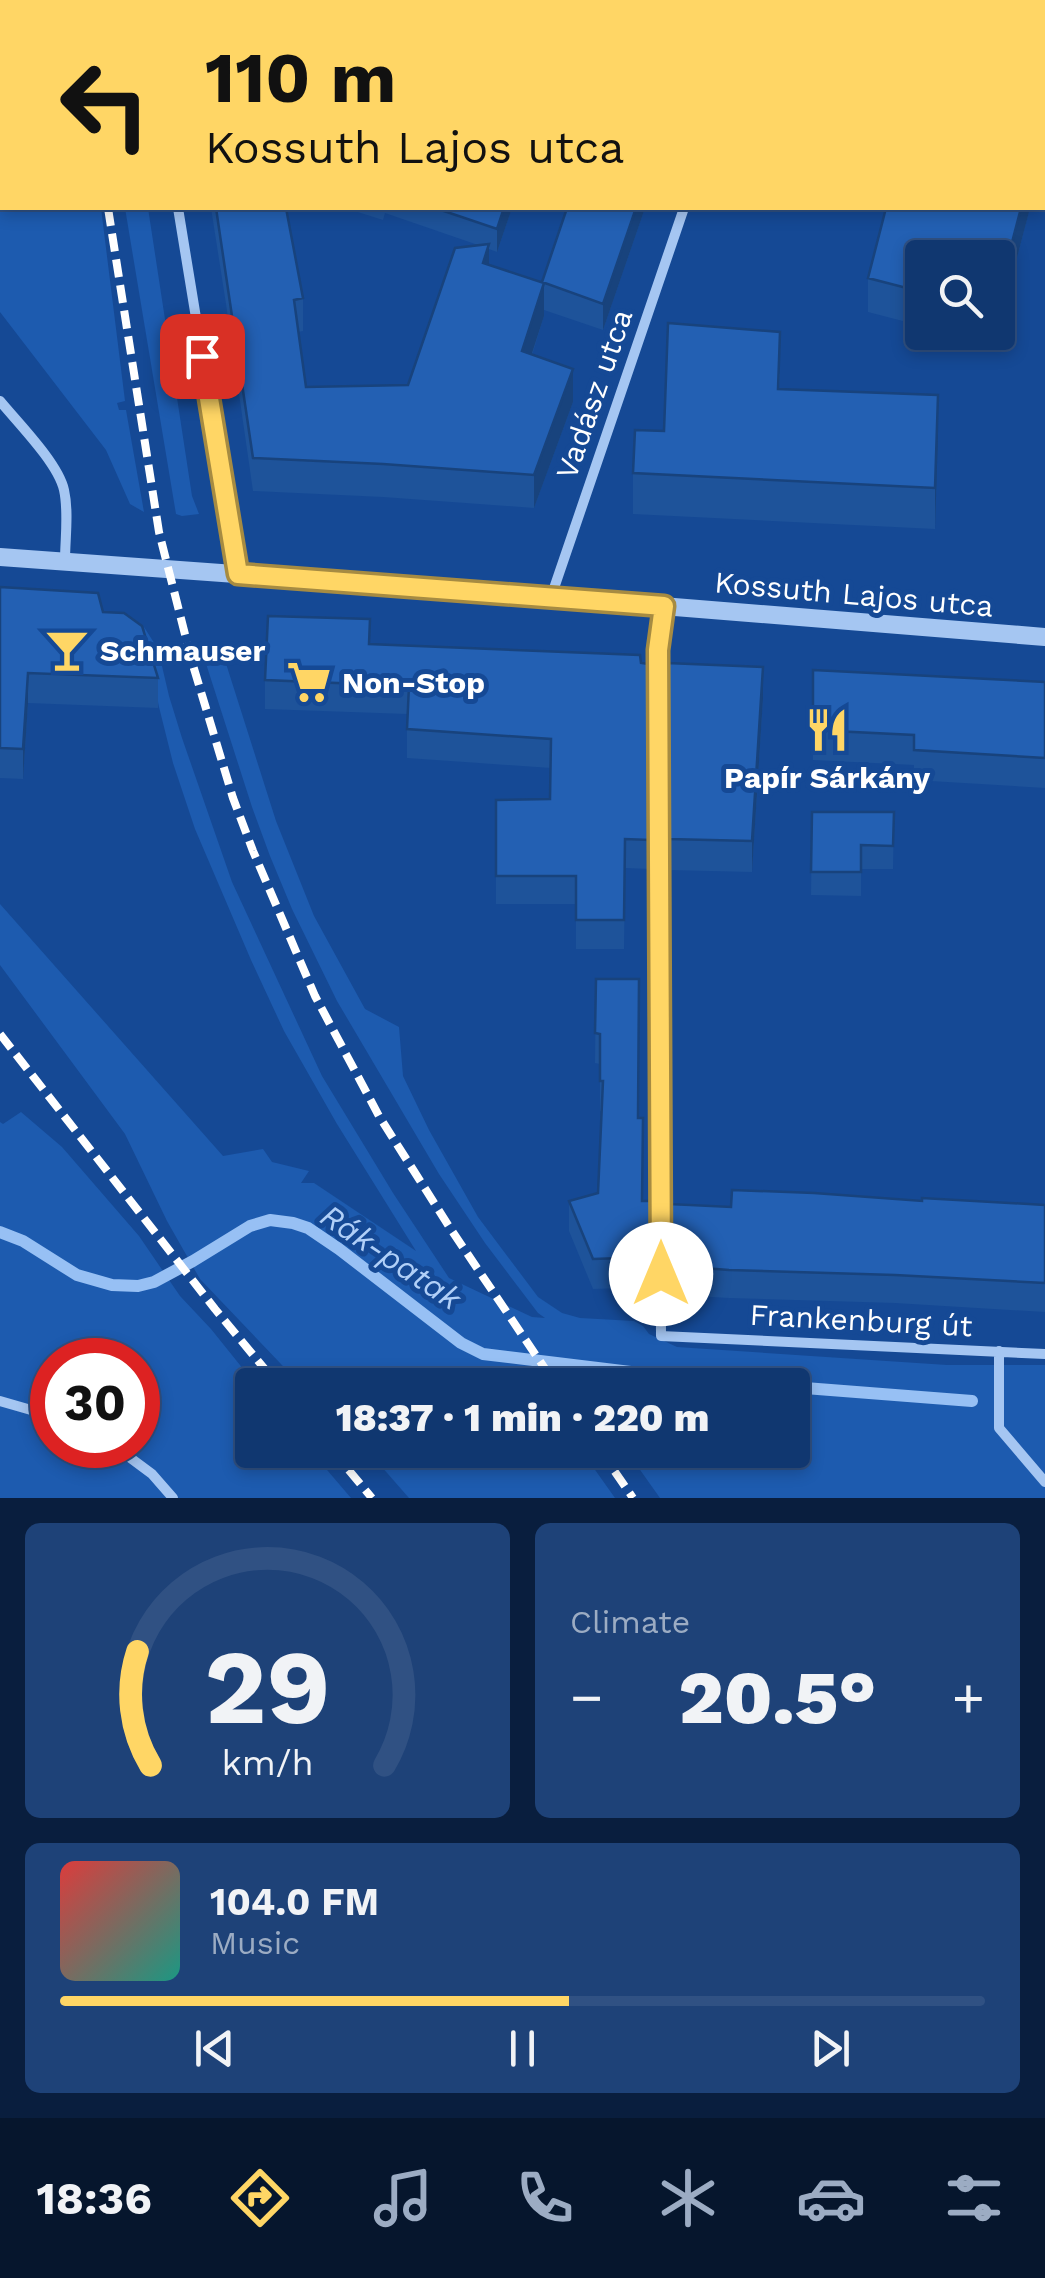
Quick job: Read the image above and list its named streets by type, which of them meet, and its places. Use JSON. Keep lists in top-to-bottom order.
{
  "streets": {
    "street": ["Vadász utca", "Kossuth Lajos utca", "Frankenburg út"]
  },
  "crossings": [
    ["Vadász utca", "Kossuth Lajos utca"],
    ["Kossuth Lajos utca", "Frankenburg út"]
  ],
  "water": ["Rák-patak"],
  "places": {
    "bar": ["Schmauser"],
    "supermarket": ["Non-Stop"],
    "restaurant": ["Papír Sárkány"]
  },
  "page": {
    "turn": ["110 m", "Kossuth Lajos utca"],
    "limit": "30",
    "trip": "18:37 · 1 min · 220 m",
    "tile": "Climate",
    "heat": ["−", "20.5°", "+"],
    "song": ["104.0 FM", "Music"],
    "tabs": "18:36",
    "gauge": ["29", "km/h"]
  }
}
